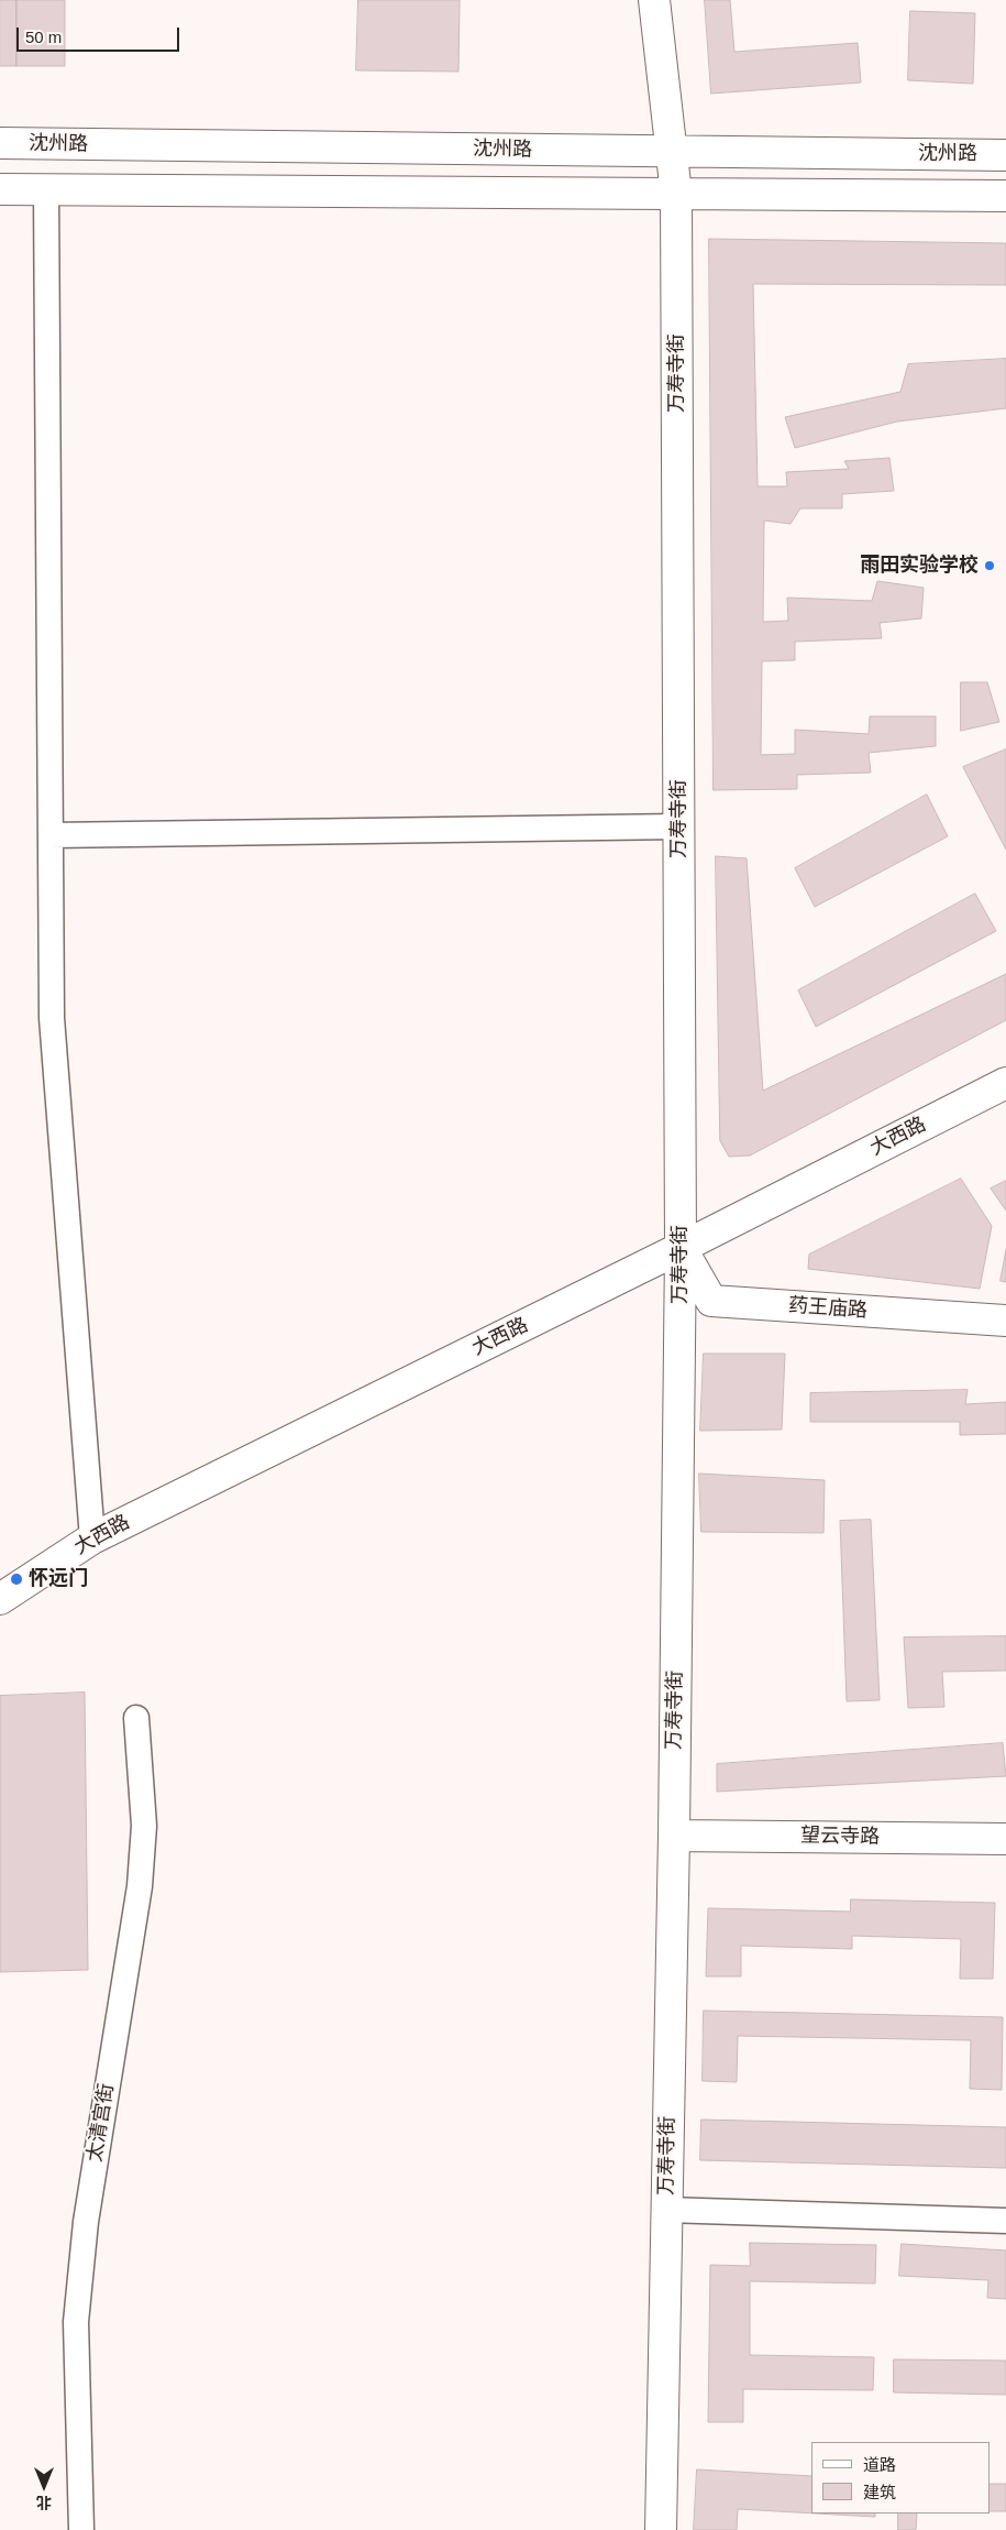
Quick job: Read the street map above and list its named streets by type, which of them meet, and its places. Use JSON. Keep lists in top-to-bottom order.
{
  "streets": {
    "street": [
      "沈州路",
      "万寿寺街",
      "大西路",
      "药王庙路",
      "望云寺路",
      "太清宫街"
    ]
  },
  "crossings": [
    ["沈州路", "万寿寺街"],
    ["万寿寺街", "大西路"],
    ["万寿寺街", "药王庙路"],
    ["万寿寺街", "望云寺路"],
    ["大西路", "药王庙路"]
  ],
  "places": ["雨田实验学校", "怀远门"],
  "legend": ["道路", "建筑"],
  "scale_bar": "50 m",
  "north": "bottom"
}
